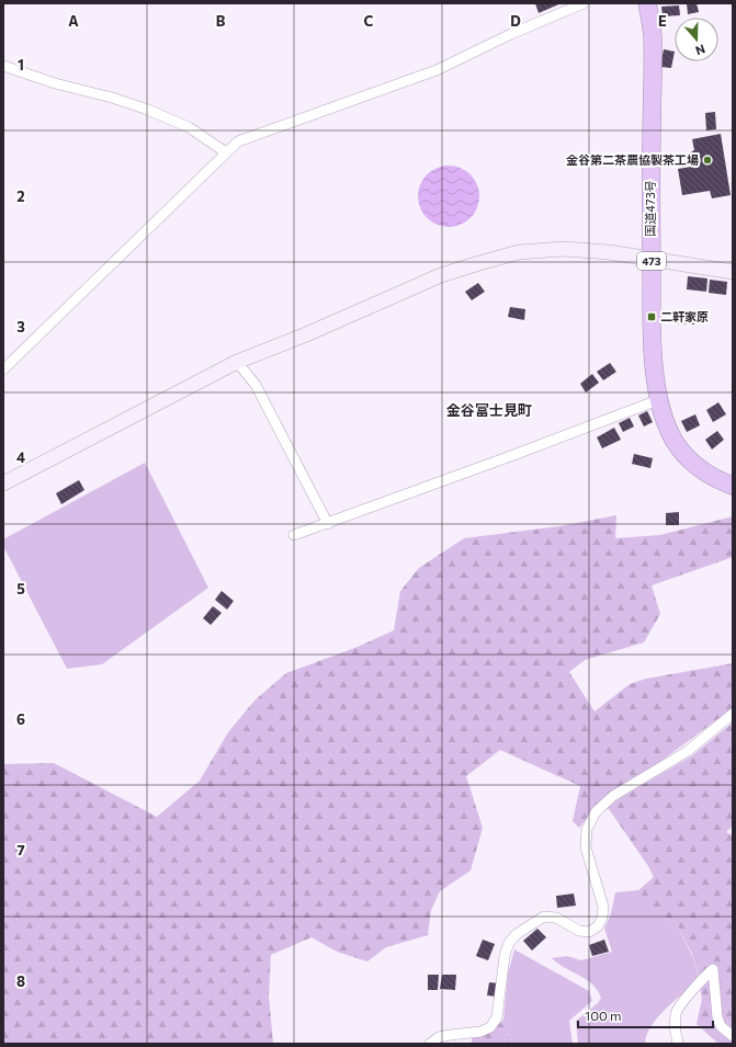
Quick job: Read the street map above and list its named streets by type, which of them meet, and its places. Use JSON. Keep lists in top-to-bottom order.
{
  "streets": {
    "highway": ["国道473号", "473"]
  },
  "districts": ["金谷富士見町"],
  "places": {
    "other": ["金谷第二茶農協製茶工場"],
    "transit": ["二軒家原"]
  },
  "scale_bar": "100 m",
  "north": "bottom",
  "grid": {
    "columns": [
      "A",
      "B",
      "C",
      "D",
      "E"
    ],
    "rows": [
      "1",
      "2",
      "3",
      "4",
      "5",
      "6",
      "7",
      "8"
    ]
  }
}
